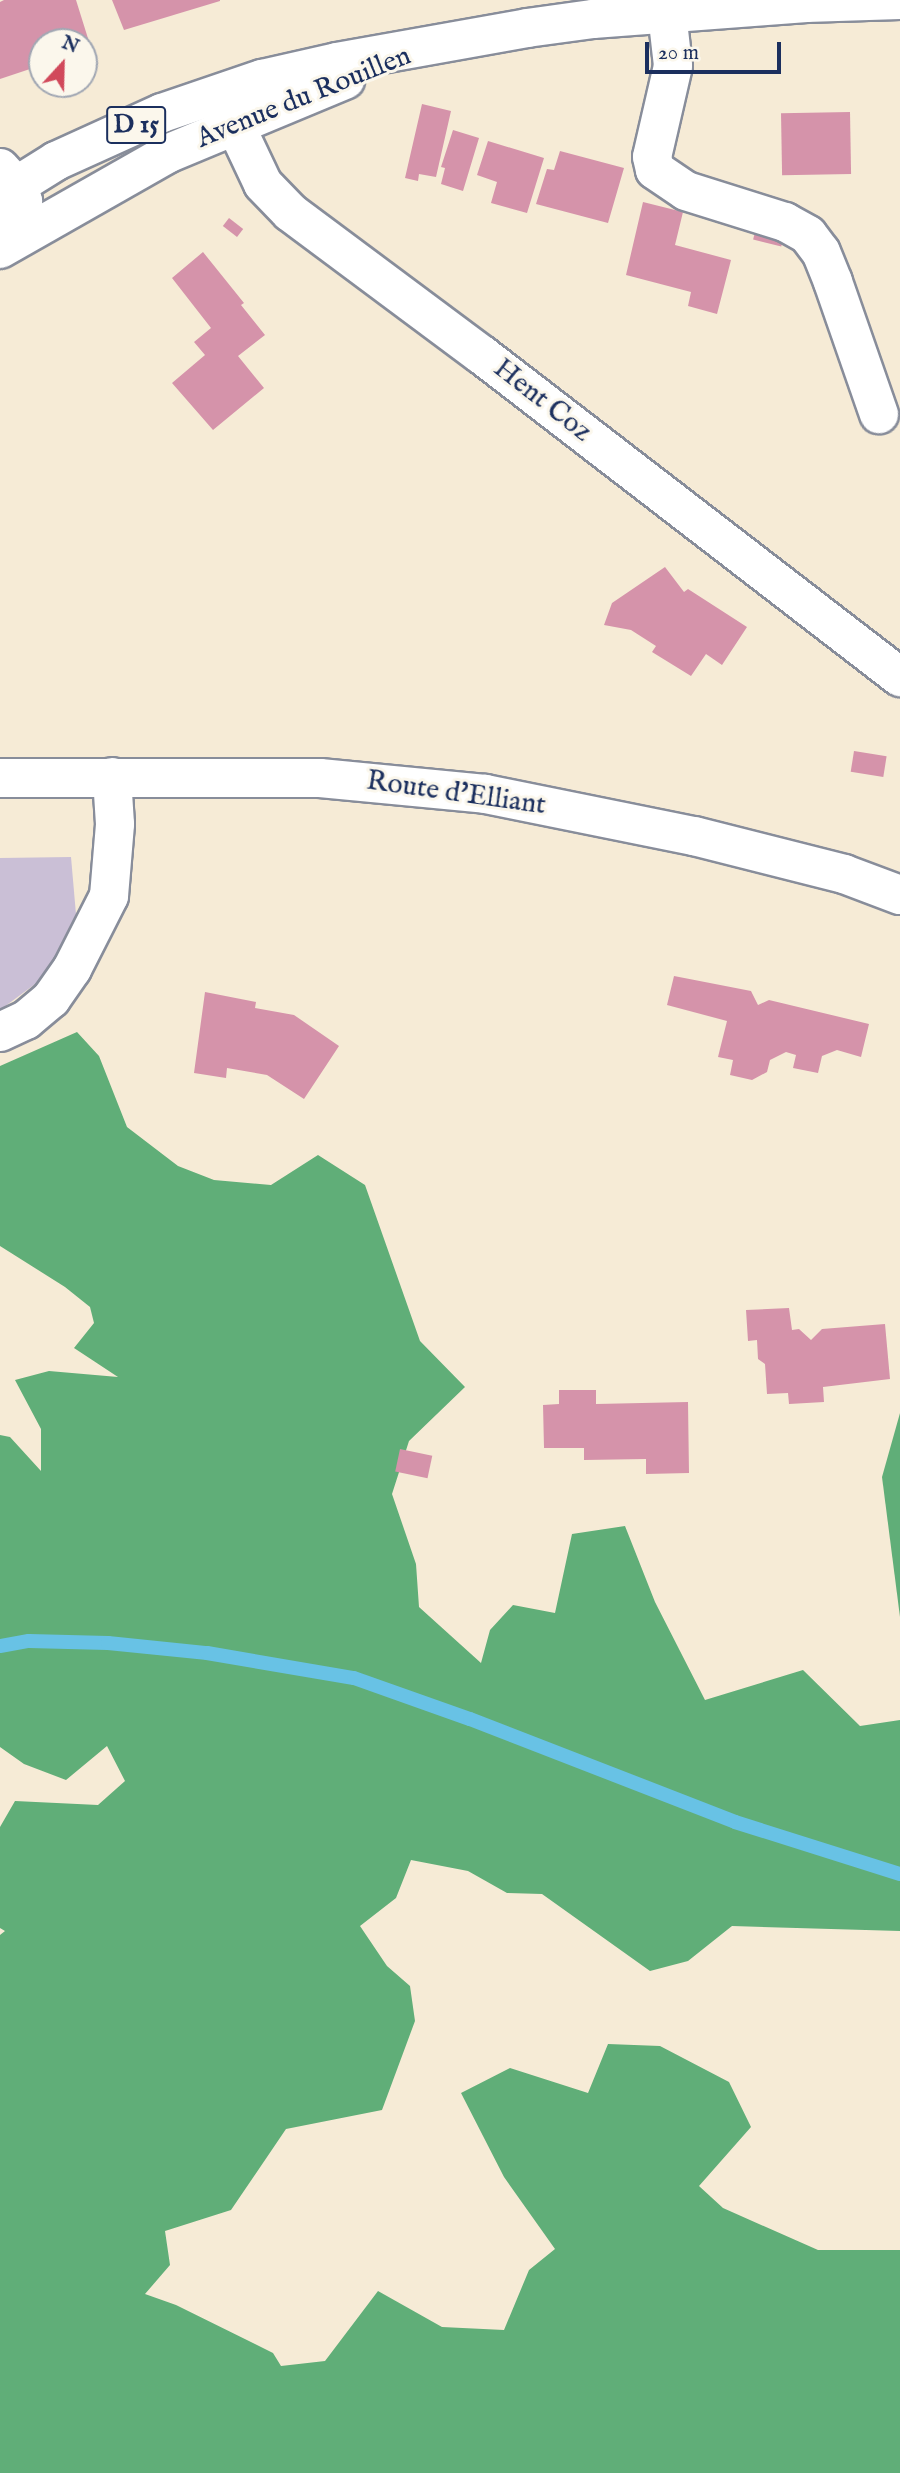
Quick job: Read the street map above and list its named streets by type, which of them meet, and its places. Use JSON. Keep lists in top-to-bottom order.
{
  "streets": {
    "street": [
      "Avenue du Rouillen",
      "D 15",
      "Hent Coz",
      "Route d'Elliant"
    ]
  },
  "crossings": [
    ["Avenue du Rouillen", "Hent Coz"]
  ],
  "scale_bar": "20 m",
  "north": "top"
}
